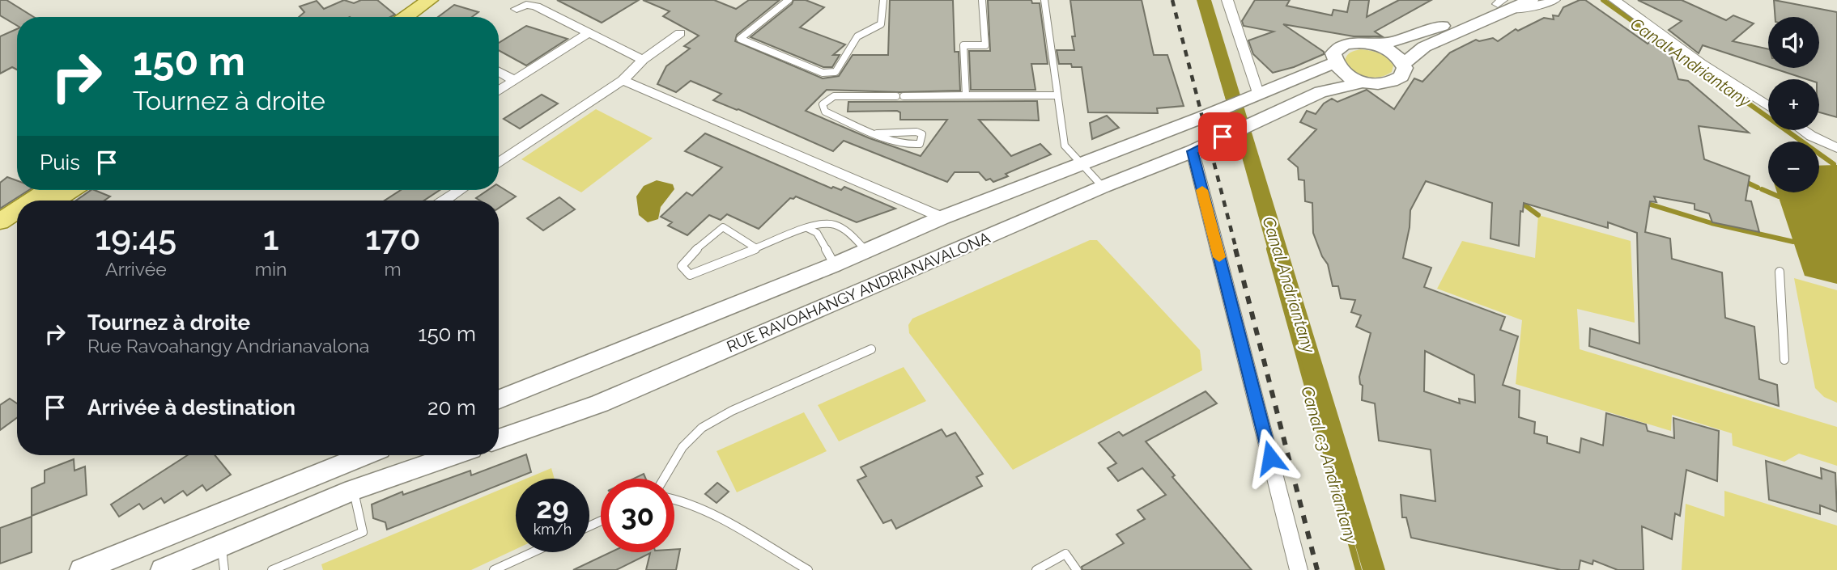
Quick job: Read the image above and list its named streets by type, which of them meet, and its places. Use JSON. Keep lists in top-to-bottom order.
{
  "streets": {
    "main road": ["RUE RAVOAHANGY ANDRIANAVALONA"]
  },
  "water": ["Canal Andriantany", "Canal c3 Andriantany"],
  "page": {
    "map_buttons": ["+", "−"],
    "turn": ["150 m", "Tournez à droite"],
    "then": "Puis",
    "eta": [
      "19:45",
      "Arrivée",
      "1",
      "min",
      "170",
      "m"
    ],
    "list": [
      {
        "name": "Tournez à droite",
        "note": "Rue Ravoahangy Andrianavalona",
        "value": "150 m"
      },
      {
        "name": "Arrivée à destination",
        "value": "20 m"
      }
    ],
    "speed": "29 km/h",
    "limit": "30"
  }
}
